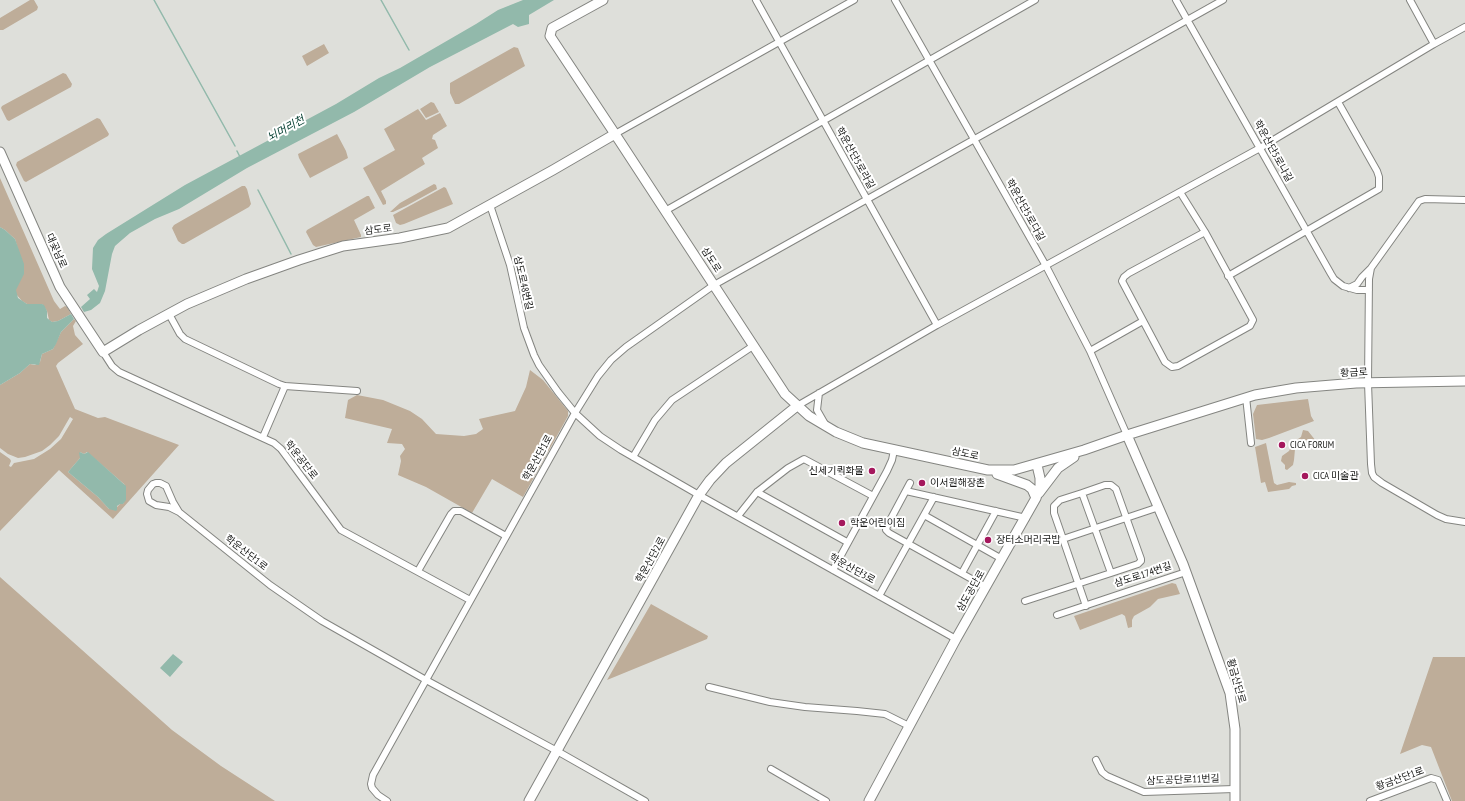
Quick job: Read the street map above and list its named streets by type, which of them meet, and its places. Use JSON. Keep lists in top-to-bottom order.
{
  "streets": {
    "street": [
      "학운산단5로나길",
      "학운산단5로라길",
      "학운산단5로다길",
      "삼도로",
      "대곶남로",
      "삼도로48번길",
      "황금로",
      "학운산단1로",
      "학운공단로",
      "학운산단2로",
      "학운산단3로",
      "삼도로174번길",
      "삼도공단로",
      "황금산단로",
      "황금산단1로",
      "삼도공단로11번길"
    ]
  },
  "crossings": [
    ["학운산단5로나길", "학운산단1로"],
    ["학운산단5로라길", "학운산단1로"],
    ["학운산단5로다길", "삼도로"],
    ["학운산단5로다길", "학운산단1로"],
    ["학운산단5로다길", "삼도로174번길"],
    ["삼도로", "대곶남로"],
    ["삼도로", "삼도로48번길"],
    ["삼도로", "황금로"],
    ["삼도로", "학운산단1로"],
    ["삼도로", "학운공단로"],
    ["삼도로", "학운산단2로"],
    ["삼도로", "삼도로174번길"],
    ["삼도로", "삼도공단로"],
    ["대곶남로", "학운공단로"],
    ["삼도로48번길", "학운산단1로"],
    ["삼도로48번길", "학운산단3로"],
    ["학운산단1로", "학운공단로"],
    ["학운산단2로", "학운산단3로"],
    ["학운산단3로", "삼도공단로"],
    ["삼도로174번길", "황금산단로"],
    ["황금산단로", "삼도공단로11번길"]
  ],
  "water": ["뇌머리천"],
  "places": [
    "CICA FORUM",
    "신세기퀵화물",
    "CICA 미술관",
    "이서원해장촌",
    "학운어린이집",
    "장터소머리국밥"
  ]
}
